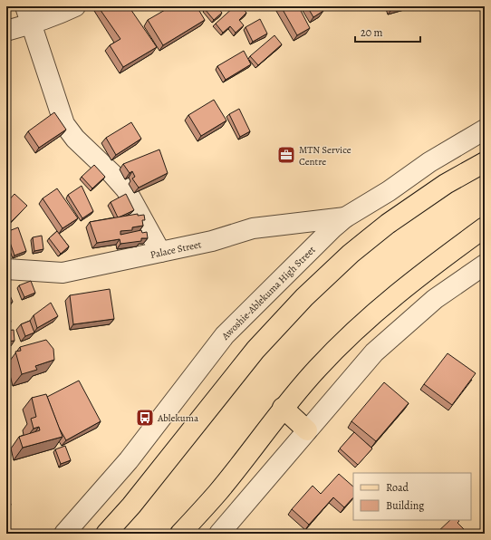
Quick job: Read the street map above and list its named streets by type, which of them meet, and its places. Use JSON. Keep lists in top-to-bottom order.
{
  "streets": {
    "street": ["Palace Street", "Awoshie-Ablekuma High Street"]
  },
  "crossings": [
    ["Palace Street", "Awoshie-Ablekuma High Street"]
  ],
  "places": {
    "office": ["MTN Service Centre"],
    "bus stop": ["Ablekuma"]
  },
  "legend": ["Road", "Building"],
  "scale_bar": "20 m"
}
